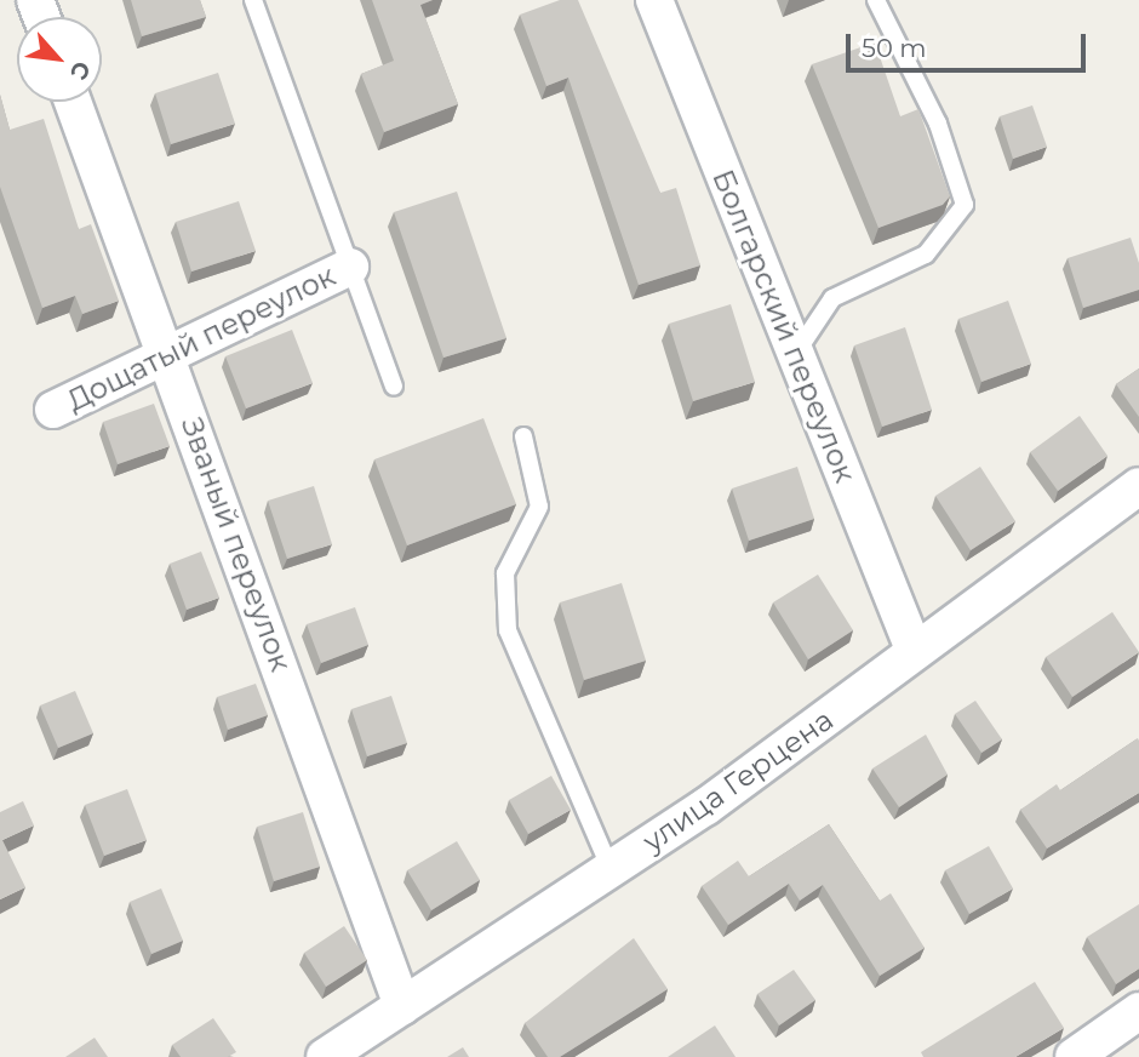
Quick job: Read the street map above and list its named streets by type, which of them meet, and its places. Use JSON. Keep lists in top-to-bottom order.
{
  "streets": {
    "street": [
      "Болгарский переулок",
      "Дощатый переулок",
      "Званый переулок",
      "улица Герцена"
    ]
  },
  "crossings": [
    ["Болгарский переулок", "улица Герцена"],
    ["Дощатый переулок", "Званый переулок"],
    ["Званый переулок", "улица Герцена"]
  ],
  "scale_bar": "50 m",
  "north": "bottom right"
}
